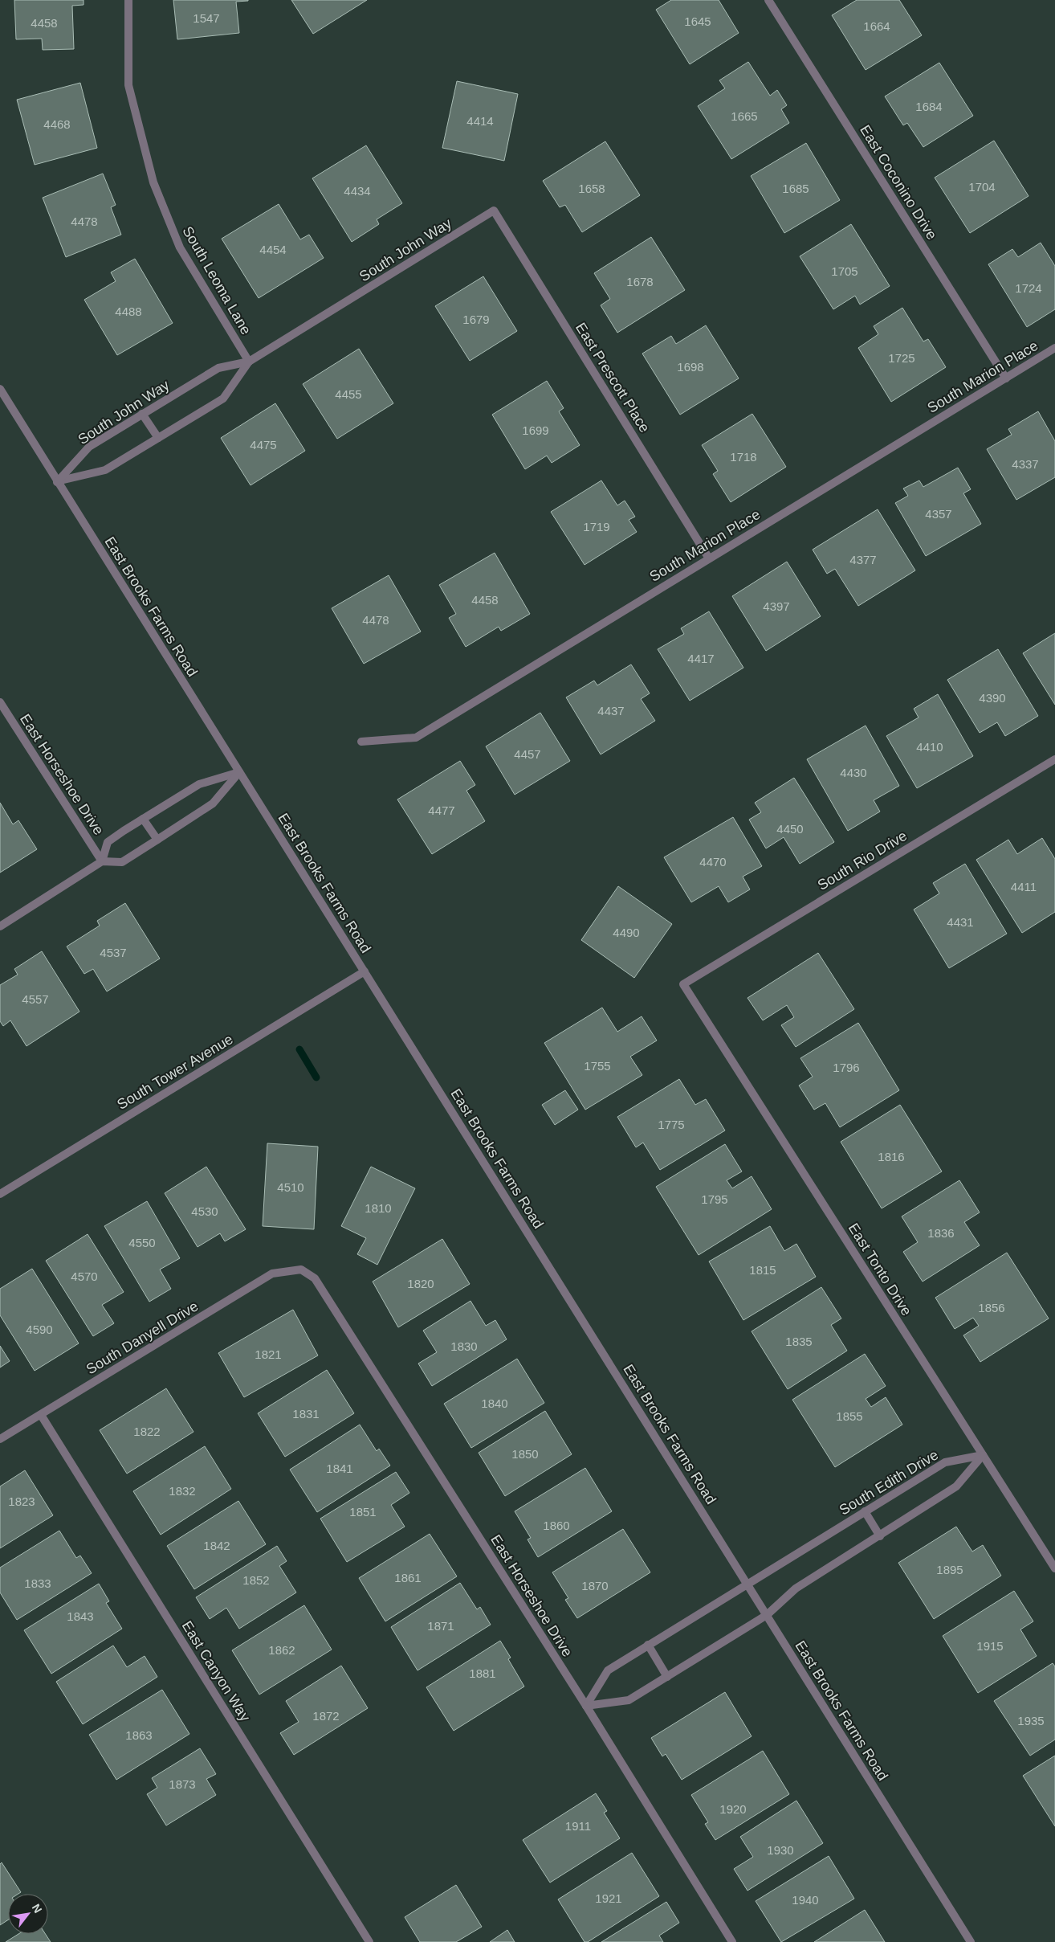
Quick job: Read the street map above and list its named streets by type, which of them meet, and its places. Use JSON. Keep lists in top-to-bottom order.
{
  "streets": {
    "street": [
      "East Coconino Drive",
      "South John Way",
      "South Leoma Lane",
      "South Marion Place",
      "East Prescott Place",
      "East Brooks Farms Road",
      "East Horseshoe Drive",
      "South Rio Drive",
      "South Tower Avenue",
      "East Tonto Drive",
      "South Danyell Drive",
      "South Edith Drive",
      "East Canyon Way"
    ]
  },
  "crossings": [
    ["East Coconino Drive", "South Marion Place"],
    ["South John Way", "South Leoma Lane"],
    ["South John Way", "East Prescott Place"],
    ["South John Way", "East Brooks Farms Road"],
    ["South Marion Place", "East Prescott Place"],
    ["East Brooks Farms Road", "South Tower Avenue"],
    ["East Brooks Farms Road", "South Edith Drive"],
    ["East Horseshoe Drive", "South Danyell Drive"],
    ["East Horseshoe Drive", "South Edith Drive"],
    ["South Rio Drive", "East Tonto Drive"],
    ["East Tonto Drive", "South Edith Drive"],
    ["South Danyell Drive", "East Canyon Way"]
  ],
  "house_numbers": [
    "1547",
    "1645",
    "4458",
    "1664",
    "1684",
    "1665",
    "4414",
    "4468",
    "1704",
    "1658",
    "1685",
    "4434",
    "4478",
    "4454",
    "1705",
    "1678",
    "1724",
    "4488",
    "1679",
    "1725",
    "1698",
    "4455",
    "1699",
    "4475",
    "1718",
    "4337",
    "4357",
    "1719",
    "4377",
    "4458",
    "4397",
    "4478",
    "4417",
    "4390",
    "4437",
    "4410",
    "4457",
    "4430",
    "4477",
    "4450",
    "4470",
    "4411",
    "4431",
    "4490",
    "4537",
    "4557",
    "1755",
    "1796",
    "1775",
    "1816",
    "4510",
    "1795",
    "1810",
    "4530",
    "1836",
    "4550",
    "1815",
    "4570",
    "1820",
    "1856",
    "4590",
    "1835",
    "1830",
    "1821",
    "1840",
    "1831",
    "1855",
    "1822",
    "1850",
    "1841",
    "1832",
    "1823",
    "1851",
    "1860",
    "1842",
    "1895",
    "1861",
    "1852",
    "1833",
    "1870",
    "1843",
    "1871",
    "1915",
    "1862",
    "1881",
    "1872",
    "1935",
    "1863",
    "1873",
    "1920",
    "1911",
    "1930",
    "1921",
    "1940"
  ],
  "north": "top right"
}
